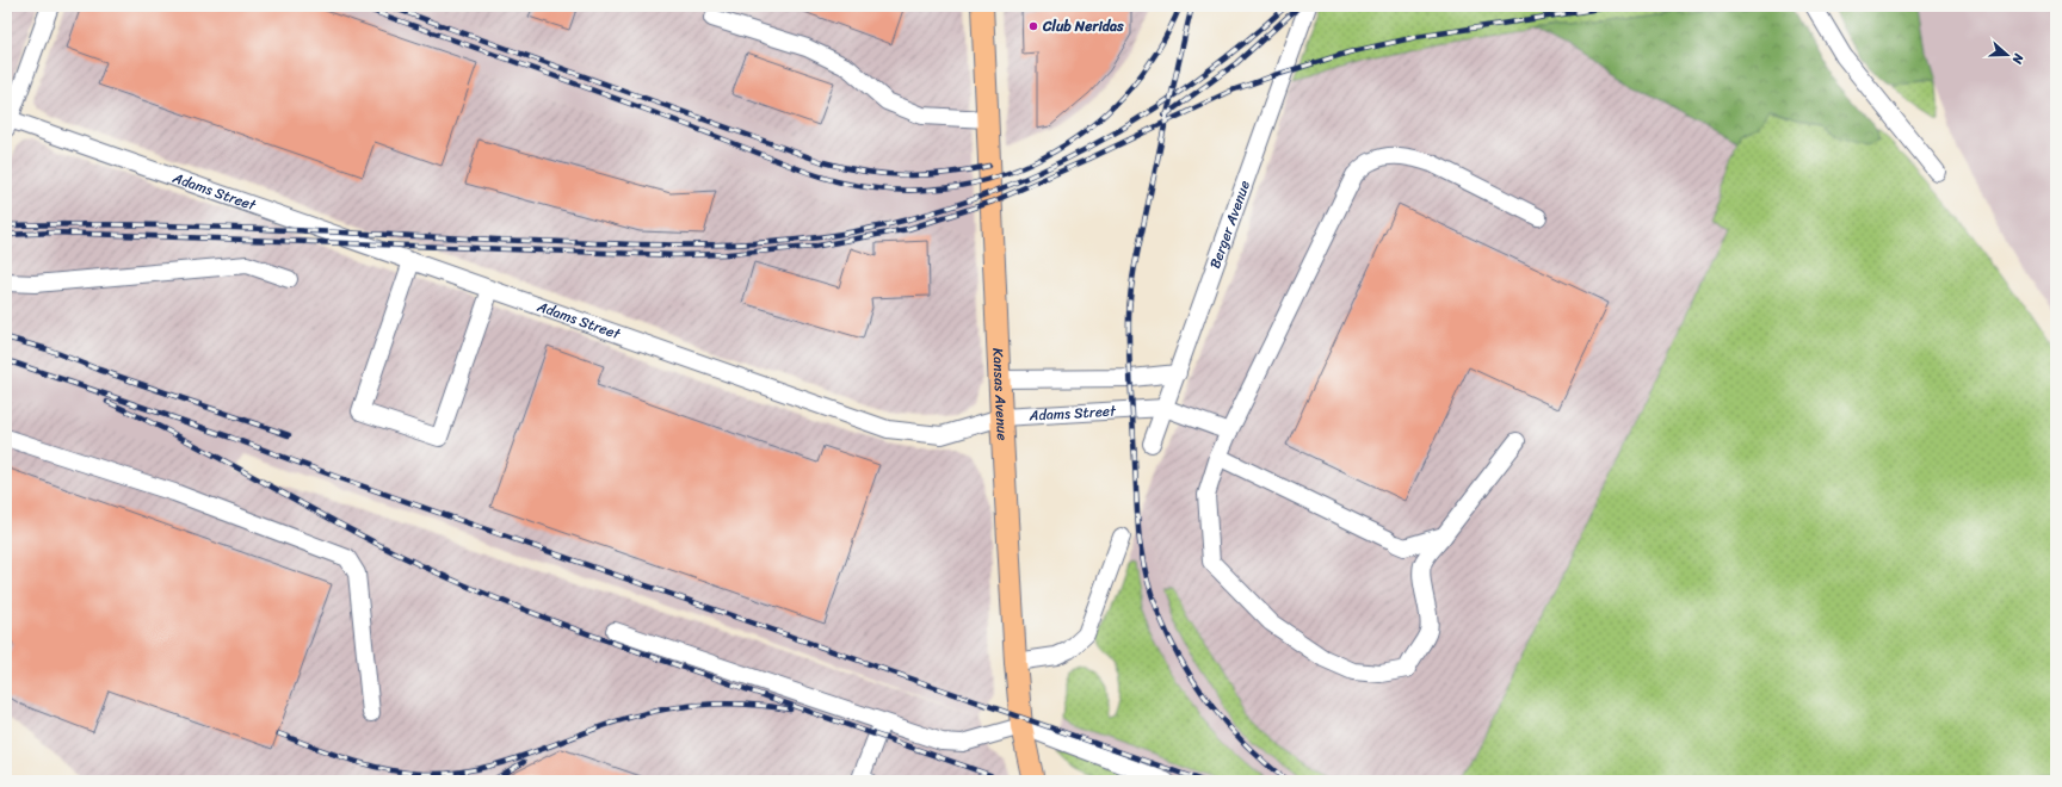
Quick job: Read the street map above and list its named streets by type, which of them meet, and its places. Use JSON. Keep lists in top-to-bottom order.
{
  "streets": {
    "main road": ["Kansas Avenue"],
    "street": ["Adams Street", "Berger Avenue"]
  },
  "crossings": [
    ["Adams Street", "Berger Avenue"],
    ["Adams Street", "Kansas Avenue"]
  ],
  "places": ["Club Neridas"],
  "north": "right"
}
